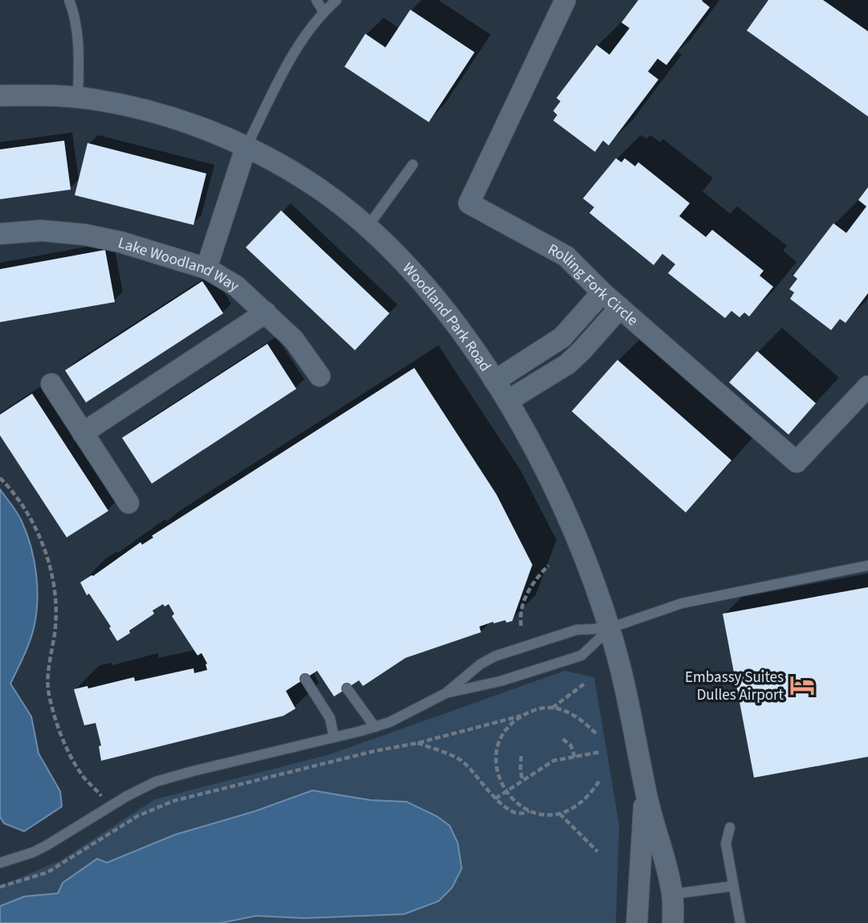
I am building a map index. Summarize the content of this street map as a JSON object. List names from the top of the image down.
{
  "streets": {
    "street": ["Lake Woodland Way", "Rolling Fork Circle", "Woodland Park Road"]
  },
  "places": {
    "hotel": ["Embassy Suites Dulles Airport"]
  }
}
